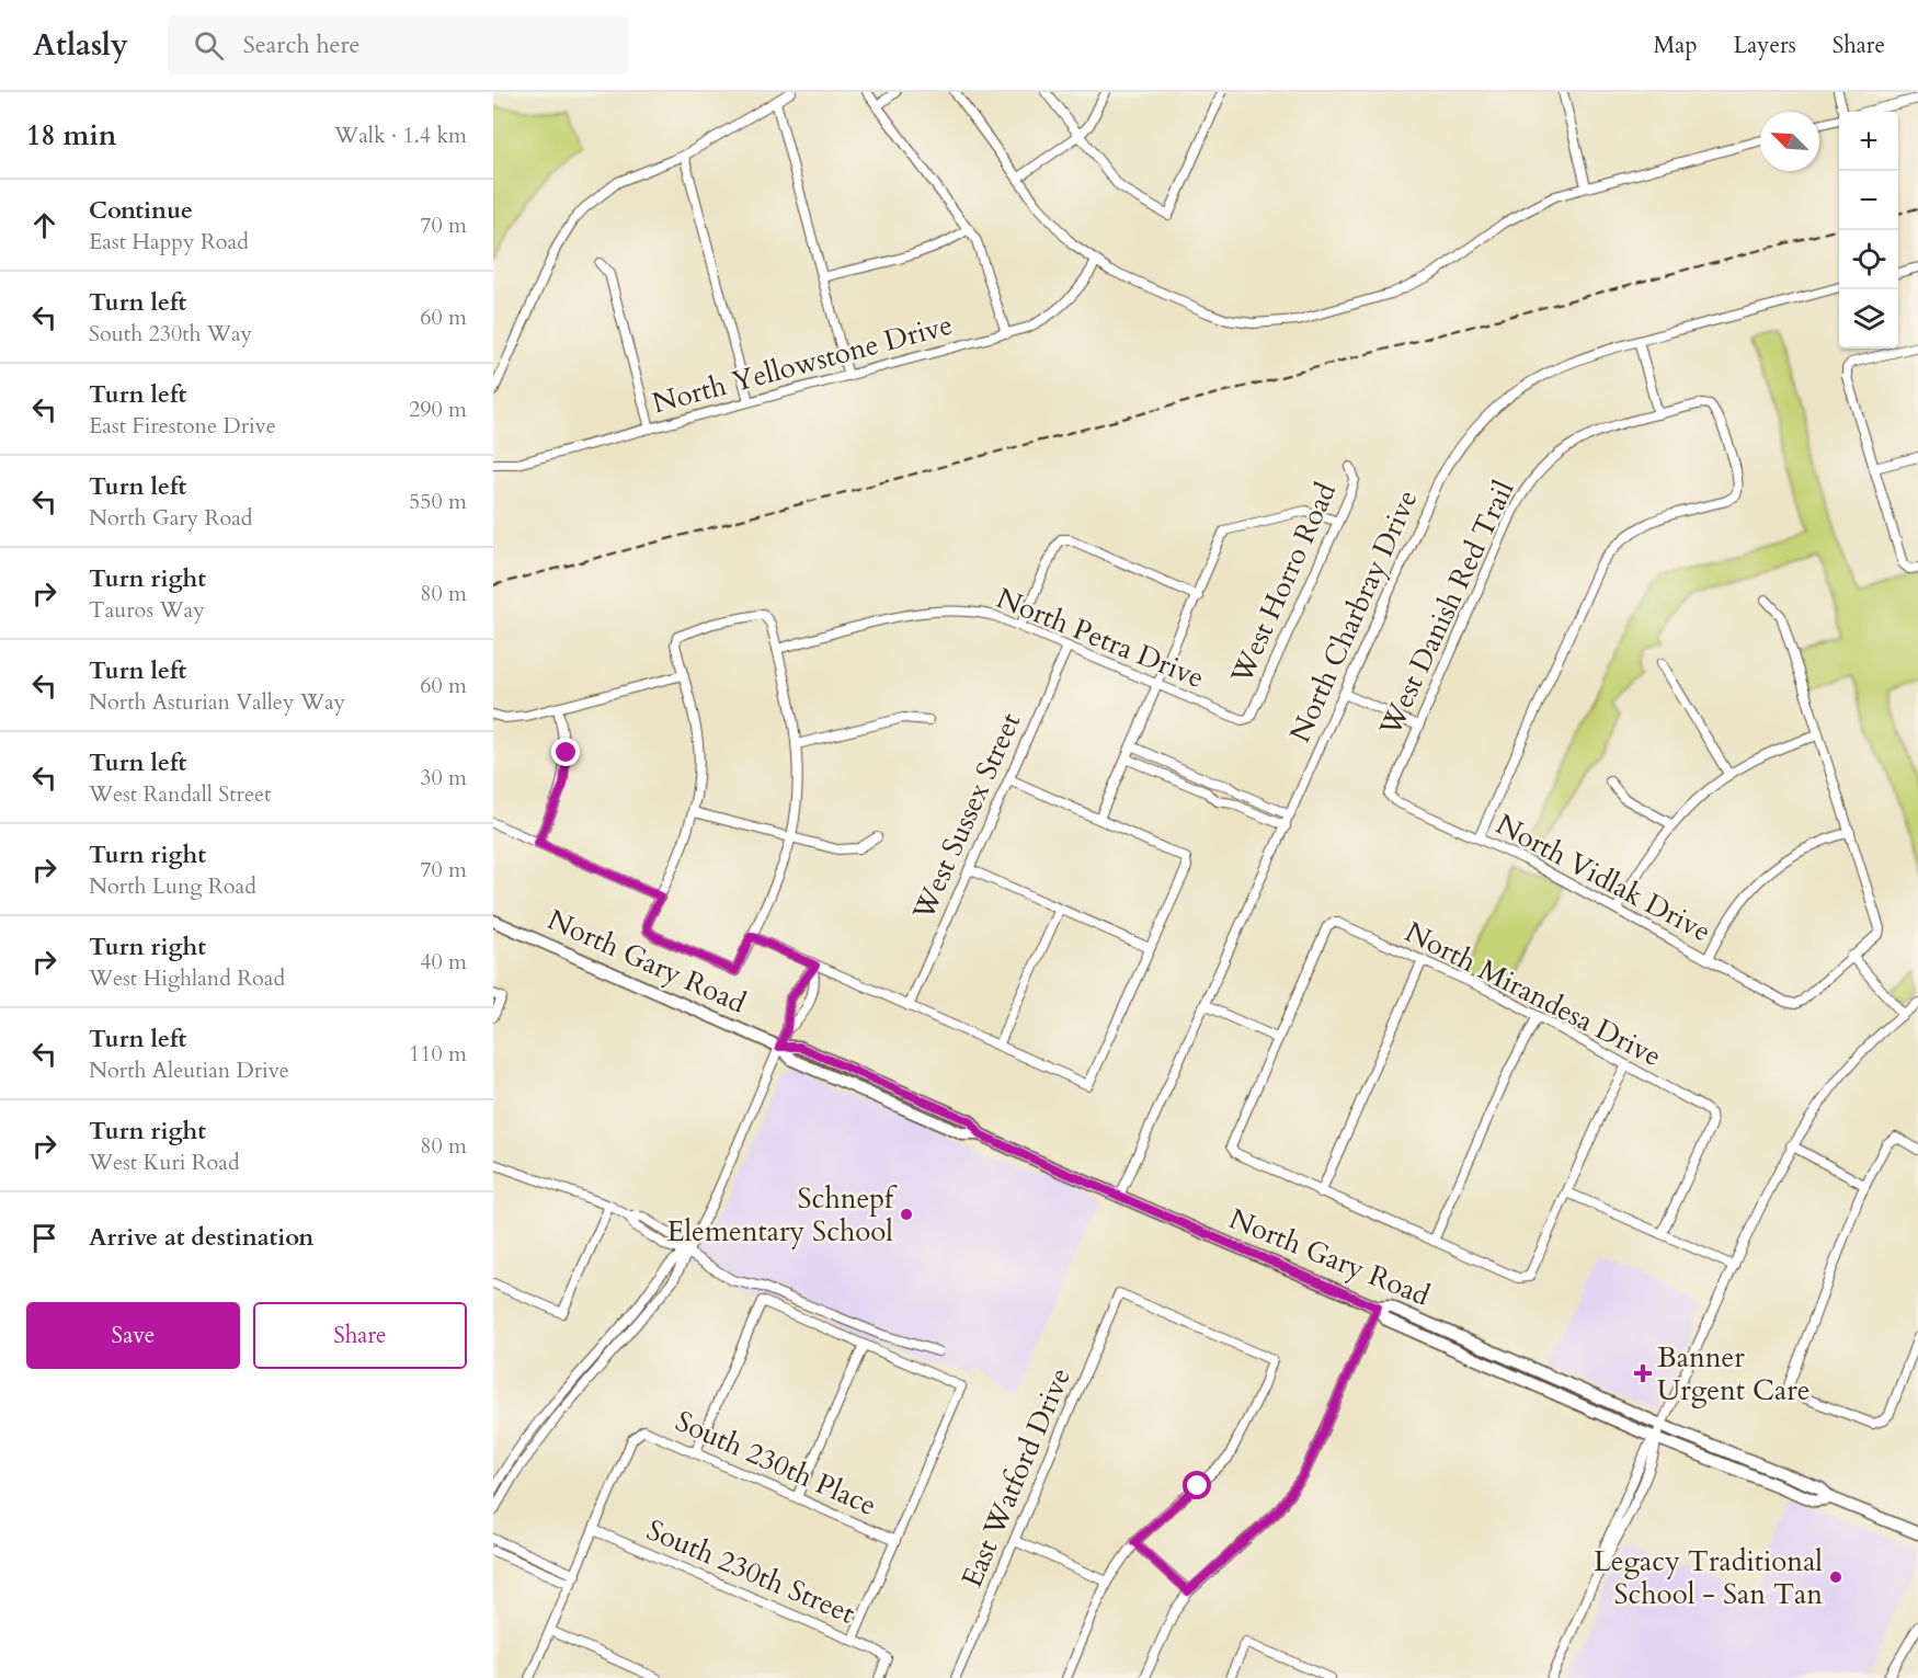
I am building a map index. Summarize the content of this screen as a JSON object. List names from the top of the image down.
{
  "streets": {
    "main road": ["North Gary Road"],
    "street": [
      "North Yellowstone Drive",
      "West Horro Road",
      "West Danish Red Trail",
      "North Charbray Drive",
      "North Petra Drive",
      "West Sussex Street",
      "North Vidlak Drive",
      "North Mirandesa Drive",
      "South 230th Place",
      "East Watford Drive",
      "South 230th Street"
    ]
  },
  "crossings": [
    ["West Horro Road", "North Petra Drive"],
    ["West Danish Red Trail", "North Vidlak Drive"],
    ["North Charbray Drive", "North Gary Road"],
    ["North Petra Drive", "West Sussex Street"],
    ["South 230th Place", "South 230th Street"]
  ],
  "places": {
    "other": ["Schnepf Elementary School", "Legacy Traditional School - San Tan"],
    "health": ["Banner Urgent Care"]
  },
  "north": "top left",
  "page": {
    "header": "Atlasly",
    "search": "Search here",
    "nav": ["Map", "Layers", "Share"],
    "heading": ["18 min", "Walk · 1.4 km"],
    "map_buttons": ["+", "−"],
    "list": [
      ["Continue", "East Happy Road", "70 m"],
      ["Turn left", "South 230th Way", "60 m"],
      ["Turn left", "East Firestone Drive", "290 m"],
      ["Turn left", "North Gary Road", "550 m"],
      ["Turn right", "Tauros Way", "80 m"],
      ["Turn left", "North Asturian Valley Way", "60 m"],
      ["Turn left", "West Randall Street", "30 m"],
      ["Turn right", "North Lung Road", "70 m"],
      ["Turn right", "West Highland Road", "40 m"],
      ["Turn left", "North Aleutian Drive", "110 m"],
      ["Turn right", "West Kuri Road", "80 m"],
      "Arrive at destination"
    ],
    "buttons": ["Save", "Share"]
  }
}
